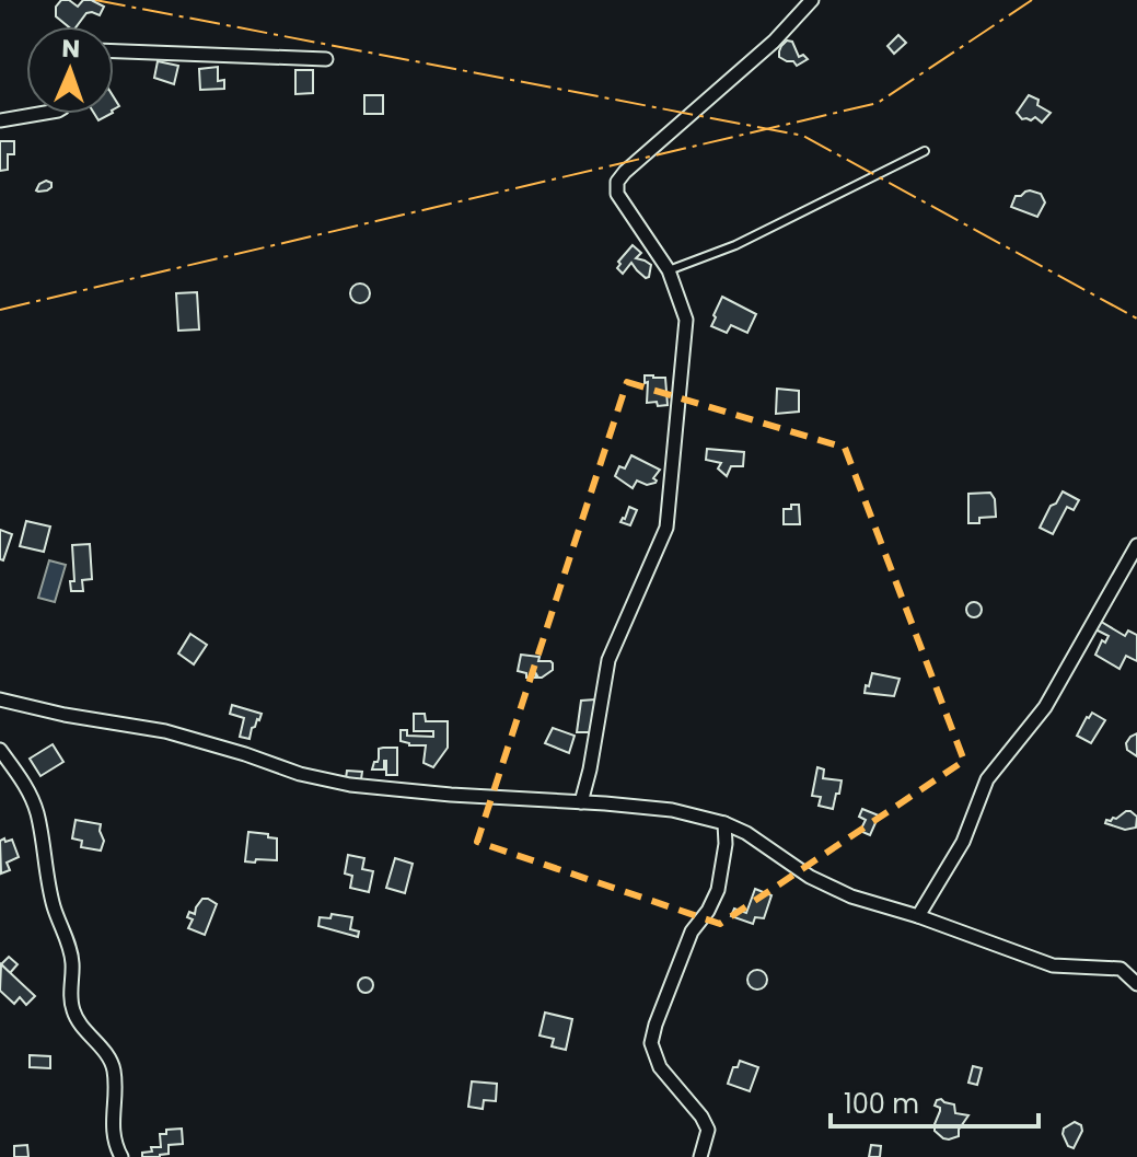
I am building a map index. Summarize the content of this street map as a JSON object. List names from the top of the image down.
{
  "scale_bar": "100 m",
  "north": "top"
}
